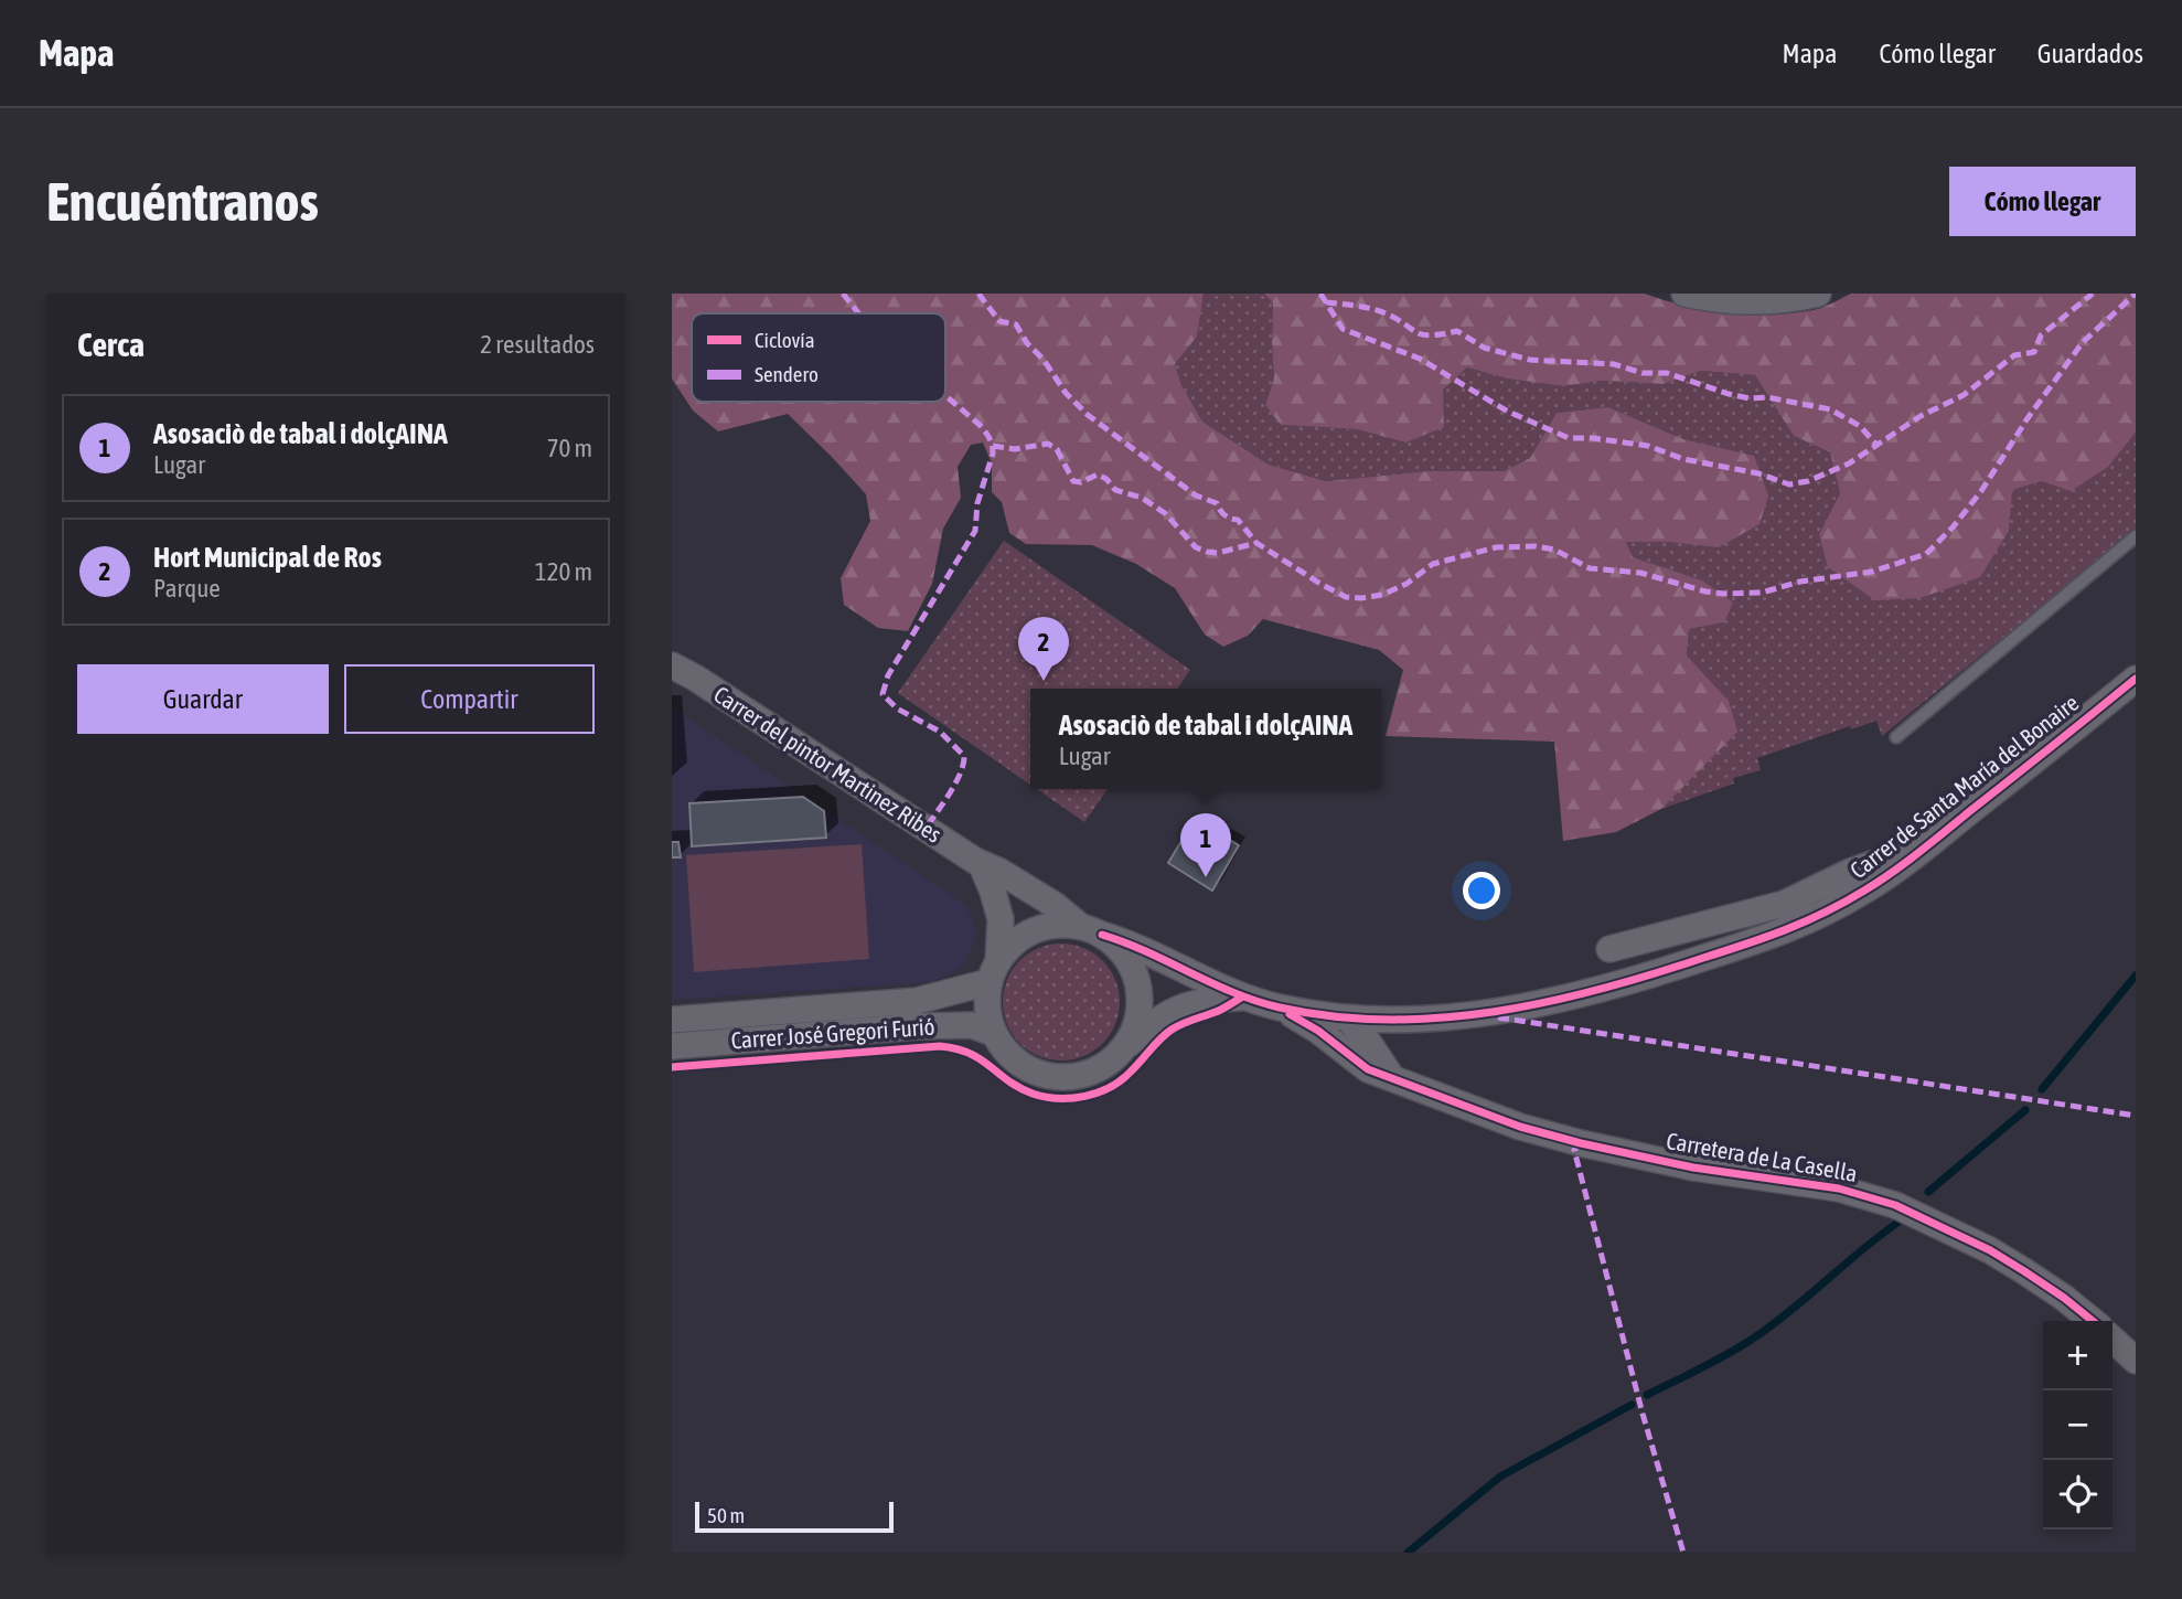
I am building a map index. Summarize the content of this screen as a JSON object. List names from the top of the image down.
{
  "streets": {
    "street": [
      "Carrer del pintor Martinez Ribes",
      "Carrer de Santa María del Bonaire",
      "Carrer José Gregori Furió",
      "Carretera de La Casella"
    ]
  },
  "crossings": [
    ["Carrer del pintor Martinez Ribes", "Carrer de Santa María del Bonaire"],
    ["Carrer del pintor Martinez Ribes", "Carrer José Gregori Furió"],
    ["Carrer de Santa María del Bonaire", "Carrer José Gregori Furió"],
    ["Carrer de Santa María del Bonaire", "Carretera de La Casella"]
  ],
  "legend": ["Ciclovía", "Sendero"],
  "scale_bar": "50 m",
  "page": {
    "header": "Mapa",
    "nav": ["Mapa", "Cómo llegar", "Guardados"],
    "buttons": [
      "Cómo llegar",
      ["Guardar", "Compartir"]
    ],
    "title": "Encuéntranos",
    "heading": ["Cerca", "2 resultados"],
    "list": [
      {
        "mark": "1",
        "name": "Asosaciò de tabal i dolçAINA",
        "note": "Lugar",
        "value": "70 m"
      },
      {
        "mark": "2",
        "name": "Hort Municipal de Ros",
        "note": "Parque",
        "value": "120 m"
      }
    ],
    "pins": ["2", "1"],
    "popup": ["Asosaciò de tabal i dolçAINA", "Lugar"],
    "map_buttons": ["+", "−"],
    "scale": "50 m"
  }
}
